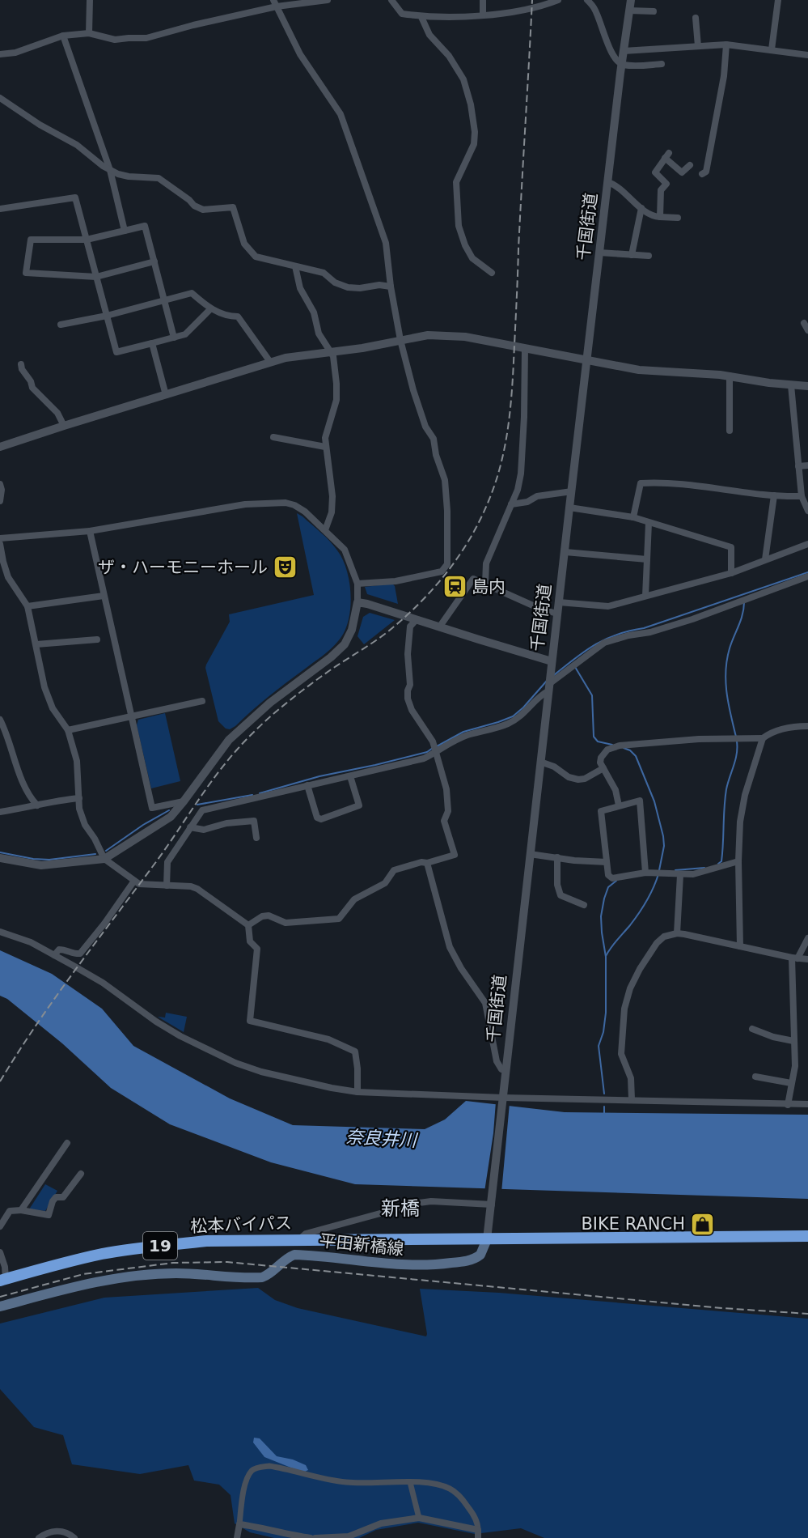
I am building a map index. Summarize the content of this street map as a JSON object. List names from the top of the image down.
{
  "streets": {
    "highway": ["松本バイパス", "19"],
    "main road": ["平田新橋線"],
    "street": ["千国街道"]
  },
  "crossings": [
    ["千国街道", "松本バイパス"],
    ["千国街道", "平田新橋線"],
    ["千国街道", "19"],
    ["松本バイパス", "平田新橋線"],
    ["松本バイパス", "19"],
    ["平田新橋線", "19"]
  ],
  "districts": ["新橋"],
  "water": ["奈良井川"],
  "places": {
    "theatre": ["ザ・ハーモニーホール"],
    "station": ["島内"],
    "shop": ["BIKE RANCH"]
  }
}
